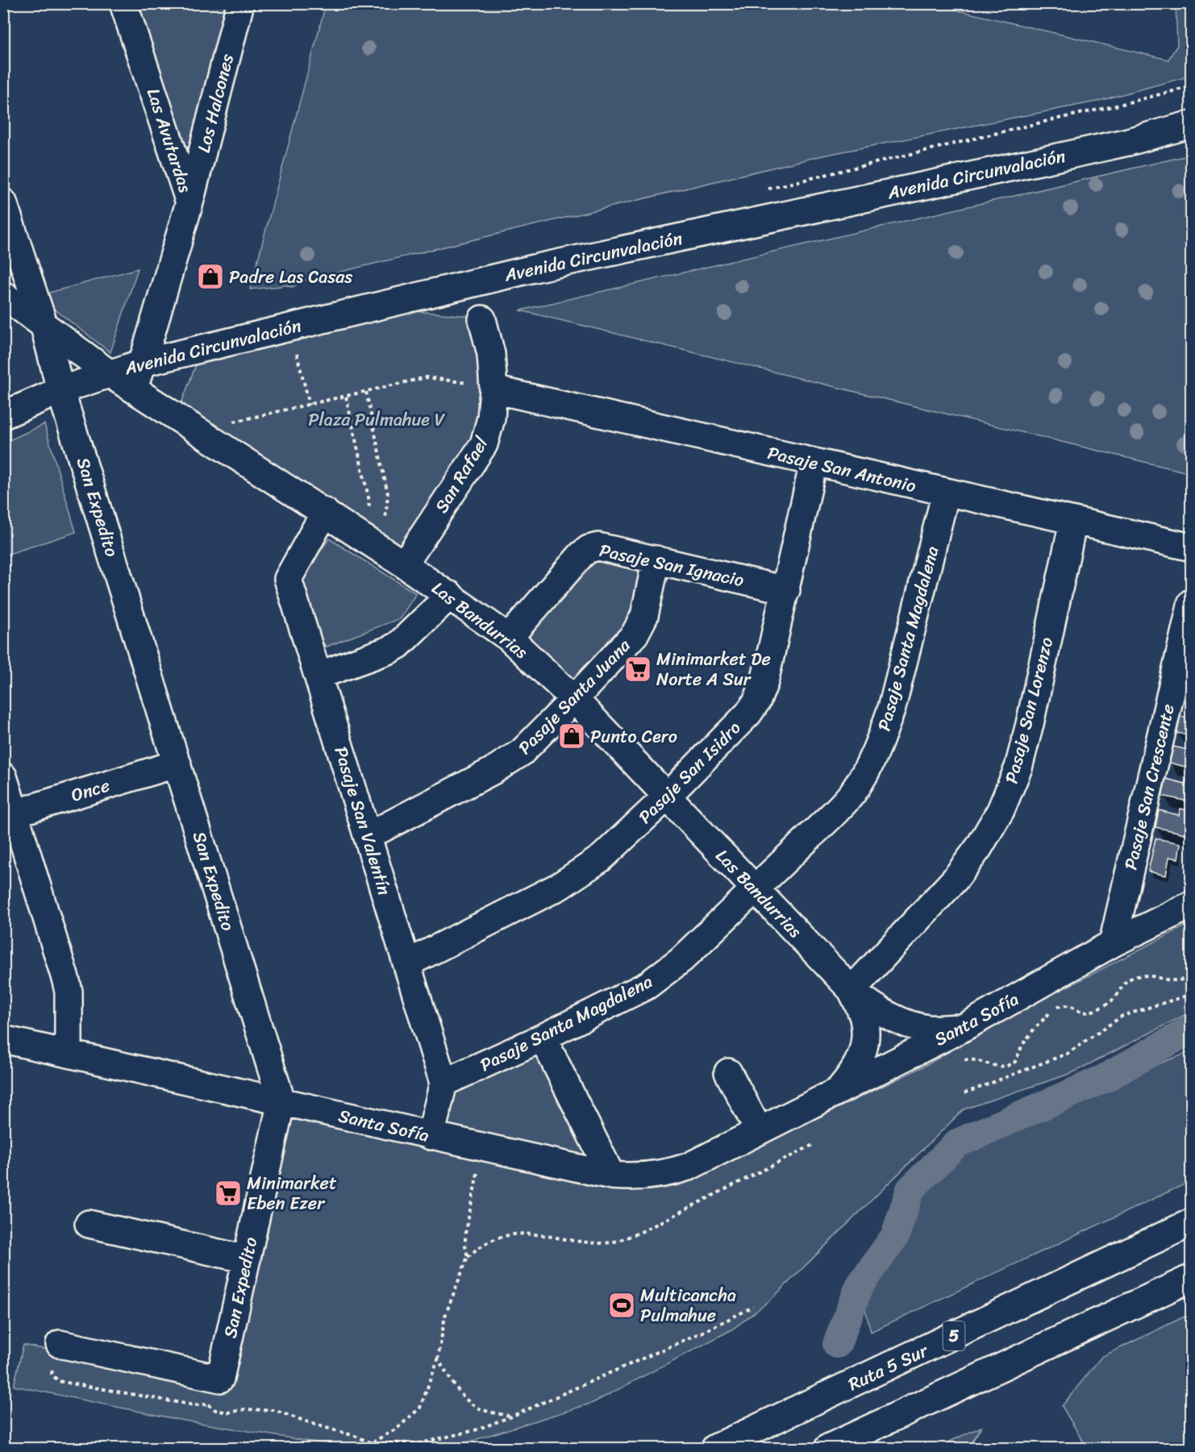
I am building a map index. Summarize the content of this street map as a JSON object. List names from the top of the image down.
{
  "streets": {
    "main road": [
      "Los Halcones",
      "Las Avutardas",
      "Avenida Circunvalación",
      "Pasaje San Antonio",
      "San Rafael",
      "San Expedito",
      "Pasaje San Ignacio",
      "Las Bandurrias",
      "Pasaje Santa Magdalena",
      "Pasaje Santa Juana",
      "Pasaje San Lorenzo",
      "Pasaje San Isidro",
      "Pasaje San Crescente",
      "Once",
      "Pasaje San Valentín",
      "Santa Sofía",
      "5",
      "Ruta 5 Sur"
    ]
  },
  "crossings": [
    ["Los Halcones", "Las Avutardas"],
    ["Las Avutardas", "Avenida Circunvalación"],
    ["Las Avutardas", "Las Bandurrias"],
    ["Avenida Circunvalación", "San Expedito"],
    ["Avenida Circunvalación", "Las Bandurrias"],
    ["Pasaje San Antonio", "San Rafael"],
    ["Pasaje San Antonio", "Pasaje Santa Magdalena"],
    ["Pasaje San Antonio", "Pasaje San Lorenzo"],
    ["Pasaje San Antonio", "Pasaje San Isidro"],
    ["San Rafael", "Las Bandurrias"],
    ["San Expedito", "Once"],
    ["San Expedito", "Santa Sofía"],
    ["Pasaje San Ignacio", "Las Bandurrias"],
    ["Pasaje San Ignacio", "Pasaje Santa Juana"],
    ["Pasaje San Ignacio", "Pasaje San Isidro"],
    ["Las Bandurrias", "Pasaje Santa Magdalena"],
    ["Las Bandurrias", "Pasaje Santa Juana"],
    ["Las Bandurrias", "Pasaje San Lorenzo"],
    ["Las Bandurrias", "Pasaje San Isidro"],
    ["Las Bandurrias", "Pasaje San Valentín"],
    ["Las Bandurrias", "Santa Sofía"],
    ["Pasaje Santa Magdalena", "Pasaje San Valentín"],
    ["Pasaje Santa Juana", "Pasaje San Valentín"],
    ["Pasaje San Isidro", "Pasaje San Valentín"],
    ["Pasaje San Crescente", "Santa Sofía"]
  ],
  "parks": ["Plaza Pulmahue V"],
  "places": {
    "shop": ["Padre Las Casas", "Punto Cero"],
    "supermarket": ["Minimarket De Norte A Sur", "Minimarket Eben Ezer"],
    "sports": ["Multicancha Pulmahue"]
  }
}
